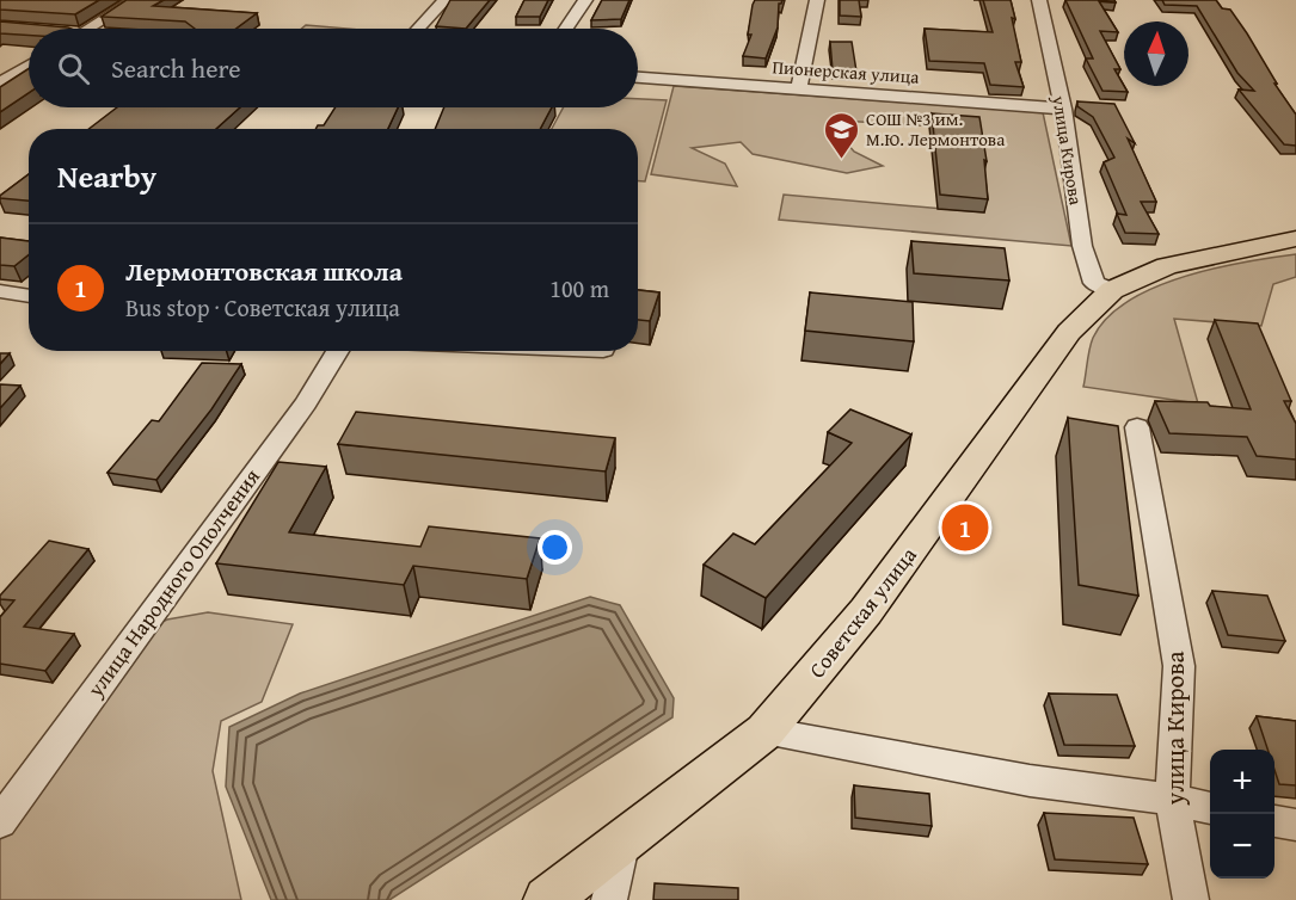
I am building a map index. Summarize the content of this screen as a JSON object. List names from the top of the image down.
{
  "streets": {
    "main road": ["Советская улица"],
    "street": ["Пионерская улица", "улица Кирова", "улица Народного Ополчения"]
  },
  "crossings": [
    ["Пионерская улица", "улица Кирова"],
    ["улица Кирова", "Советская улица"]
  ],
  "places": {
    "school or university": ["СОШ №3 им. М.Ю. Лермонтова"]
  },
  "north": "top",
  "page": {
    "search": "Search here",
    "heading": "Nearby",
    "list": [
      {
        "mark": "1",
        "name": "Лермонтовская школа",
        "note": "Bus stop · Советская улица",
        "value": "100 m"
      }
    ],
    "pins": "1",
    "map_buttons": ["+", "−"]
  }
}
